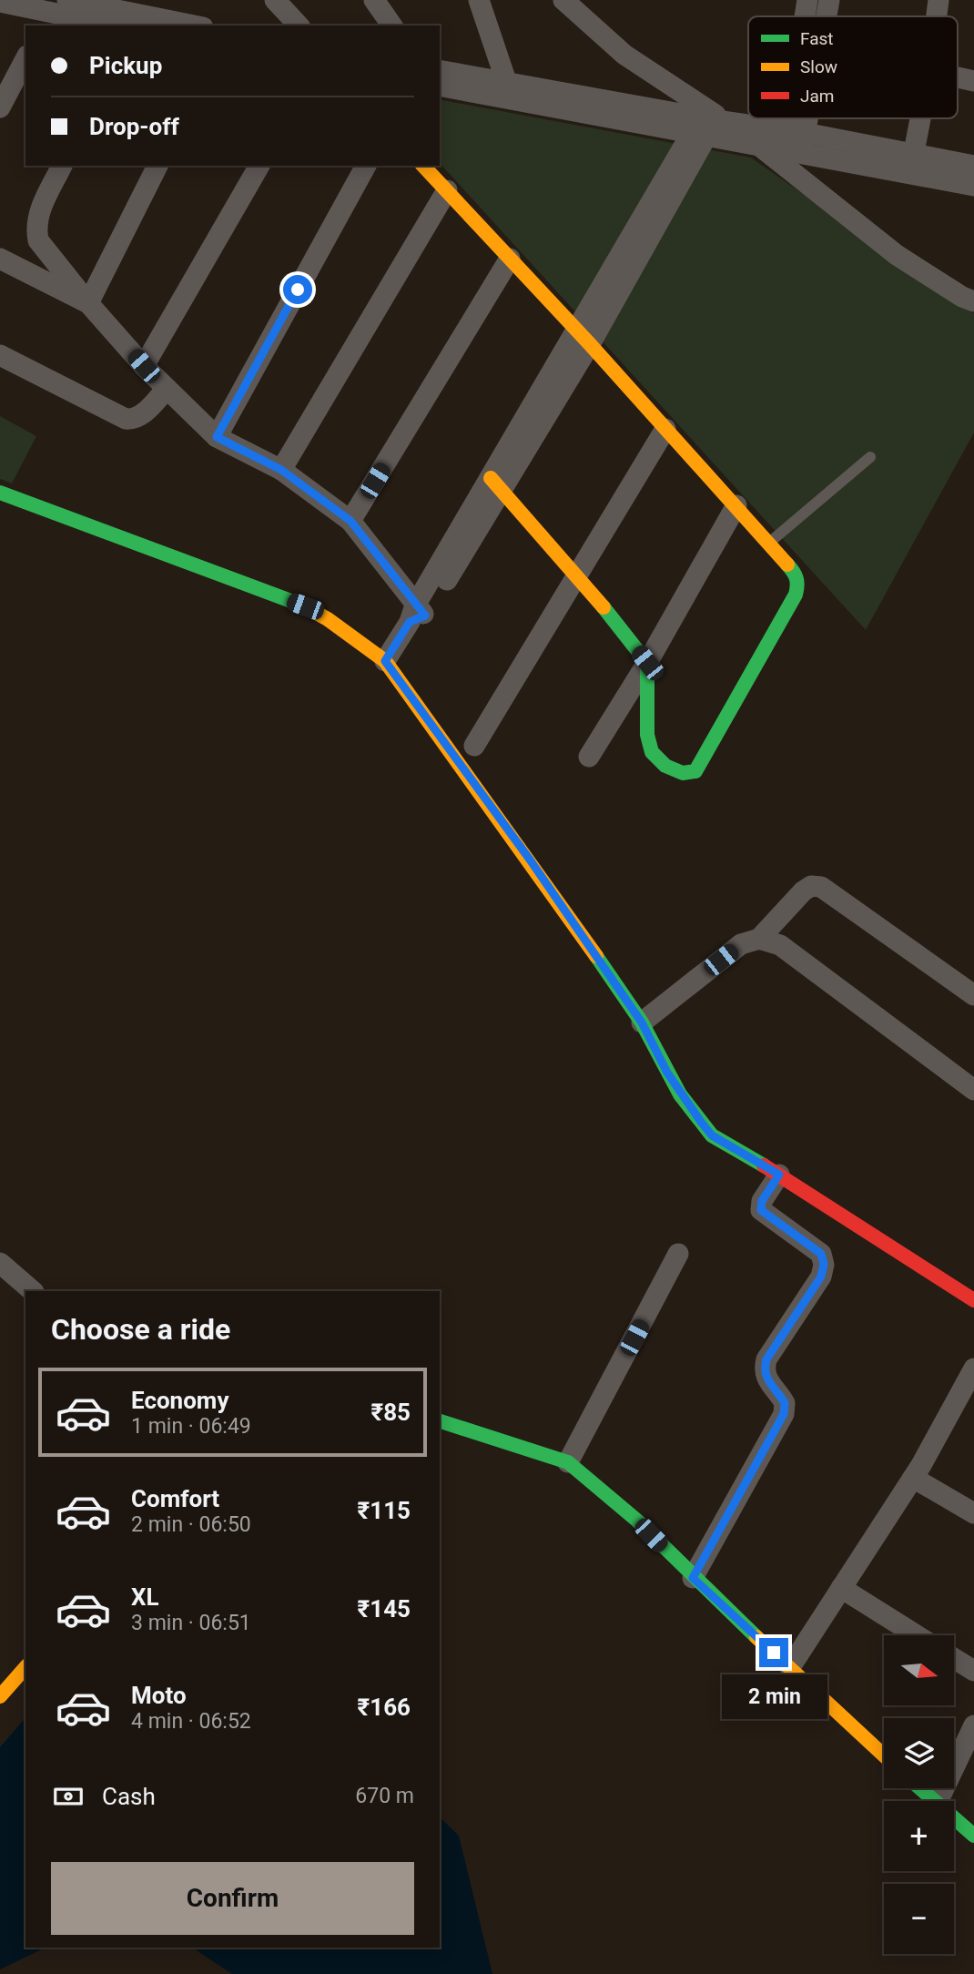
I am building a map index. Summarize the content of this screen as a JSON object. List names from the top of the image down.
{
  "legend": ["Fast", "Slow", "Jam"],
  "north": "right",
  "page": {
    "banner": ["Pickup", "Drop-off"],
    "heading": "Choose a ride",
    "list": [
      {
        "name": "Economy",
        "note": "1 min · 06:49",
        "value": "₹85"
      },
      {
        "name": "Comfort",
        "note": "2 min · 06:50",
        "value": "₹115"
      },
      {
        "name": "XL",
        "note": "3 min · 06:51",
        "value": "₹145"
      },
      {
        "name": "Moto",
        "note": "4 min · 06:52",
        "value": "₹166"
      }
    ],
    "map_buttons": ["+", "−"],
    "bubble": "2 min",
    "pay": ["Cash", "670 m"],
    "buttons": "Confirm"
  }
}
